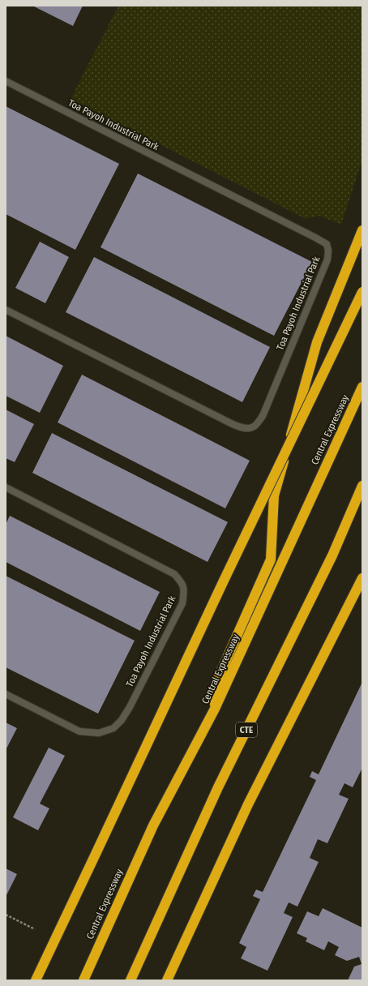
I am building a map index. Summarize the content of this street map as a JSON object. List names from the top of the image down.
{
  "streets": {
    "highway": ["Central Expressway", "CTE"],
    "lane": ["Toa Payoh Industrial Park"]
  }
}
